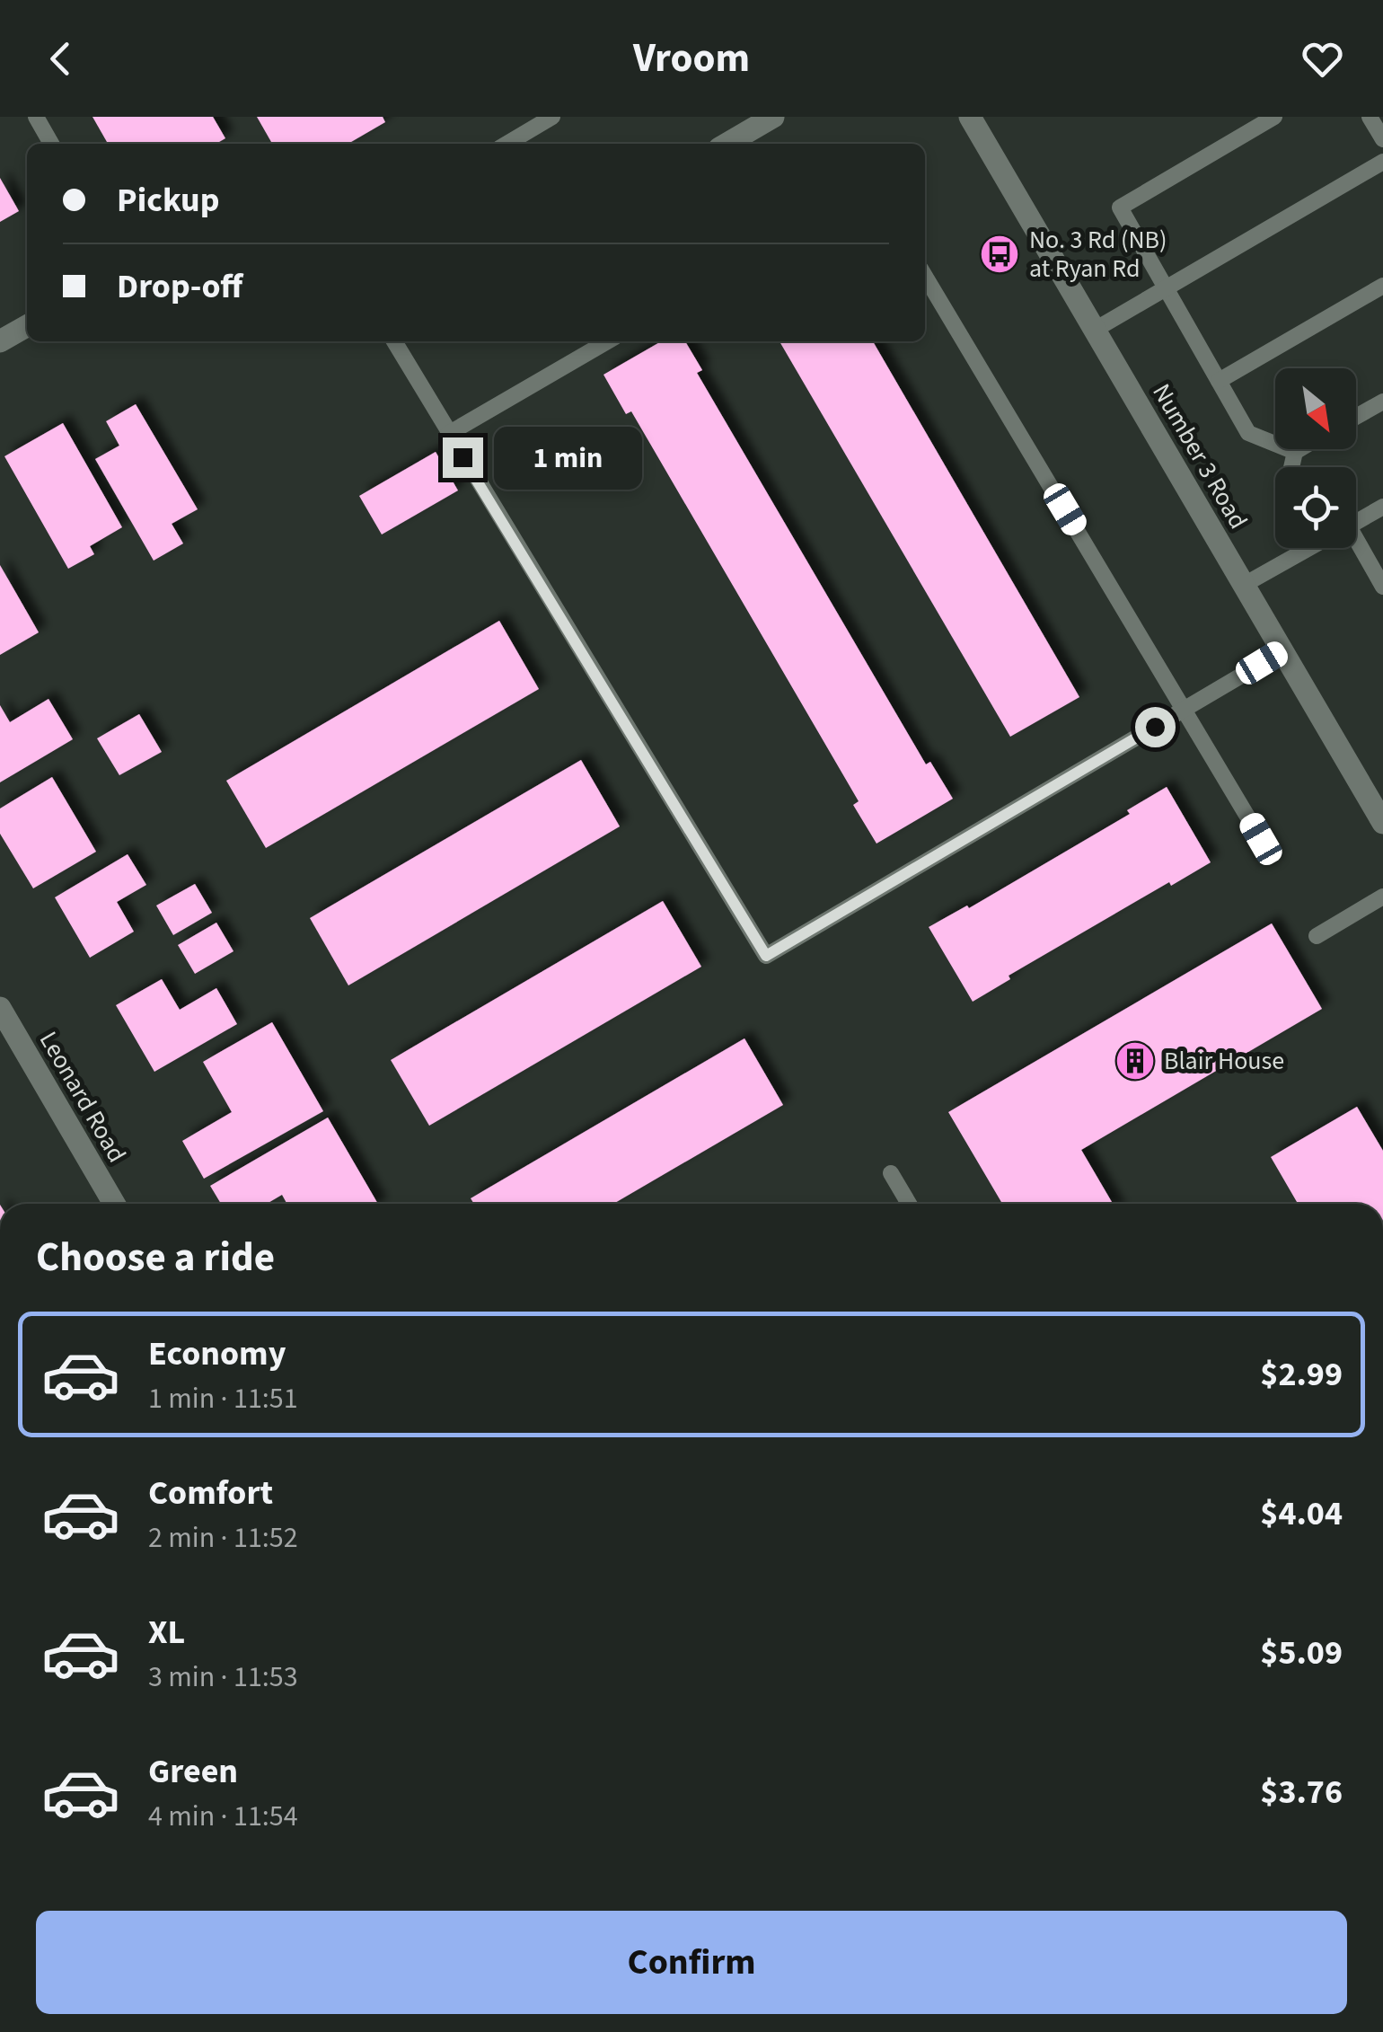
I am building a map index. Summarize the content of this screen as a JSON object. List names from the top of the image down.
{
  "streets": {
    "main road": ["Number 3 Road", "Leonard Road"]
  },
  "places": {
    "bus stop": ["No. 3 Rd (NB) at Ryan Rd"],
    "building": ["Blair House"]
  },
  "north": "bottom right",
  "page": {
    "header": "Vroom",
    "banner": ["Pickup", "Drop-off"],
    "bubble": "1 min",
    "heading": "Choose a ride",
    "list": [
      {
        "name": "Economy",
        "note": "1 min · 11:51",
        "value": "$2.99"
      },
      {
        "name": "Comfort",
        "note": "2 min · 11:52",
        "value": "$4.04"
      },
      {
        "name": "XL",
        "note": "3 min · 11:53",
        "value": "$5.09"
      },
      {
        "name": "Green",
        "note": "4 min · 11:54",
        "value": "$3.76"
      }
    ],
    "buttons": "Confirm"
  }
}
